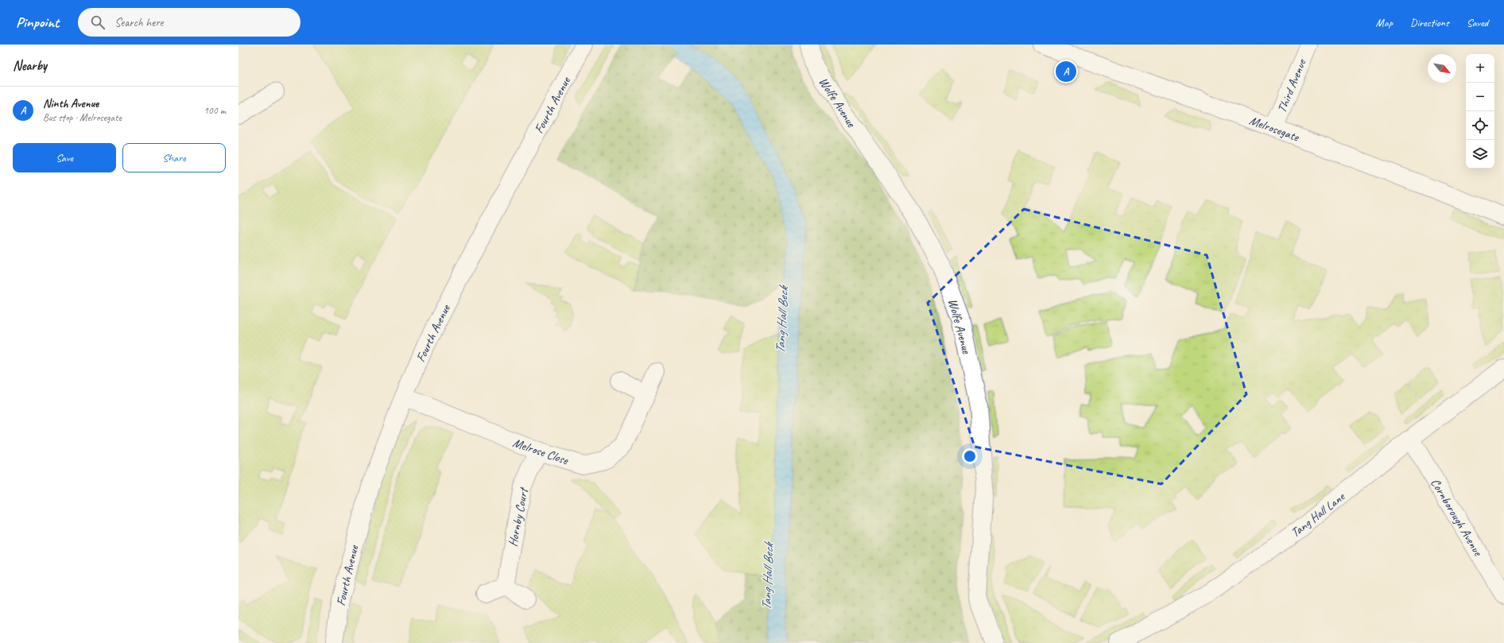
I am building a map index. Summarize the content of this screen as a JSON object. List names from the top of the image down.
{
  "streets": {
    "street": [
      "Third Avenue",
      "Wolfe Avenue",
      "Fourth Avenue",
      "Melrosegate",
      "Melrose Close",
      "Tang Hall Lane",
      "Cornborough Avenue",
      "Hornby Court"
    ]
  },
  "crossings": [
    ["Third Avenue", "Melrosegate"],
    ["Fourth Avenue", "Melrose Close"],
    ["Melrose Close", "Hornby Court"],
    ["Tang Hall Lane", "Cornborough Avenue"]
  ],
  "water": ["Tang Hall Beck"],
  "north": "bottom right",
  "page": {
    "header": "Pinpoint",
    "search": "Search here",
    "nav": ["Map", "Directions", "Saved"],
    "heading": "Nearby",
    "map_buttons": ["+", "−"],
    "pins": "A",
    "list": [
      {
        "mark": "A",
        "name": "Ninth Avenue",
        "note": "Bus stop · Melrosegate",
        "value": "100 m"
      }
    ],
    "buttons": ["Save", "Share"]
  }
}
